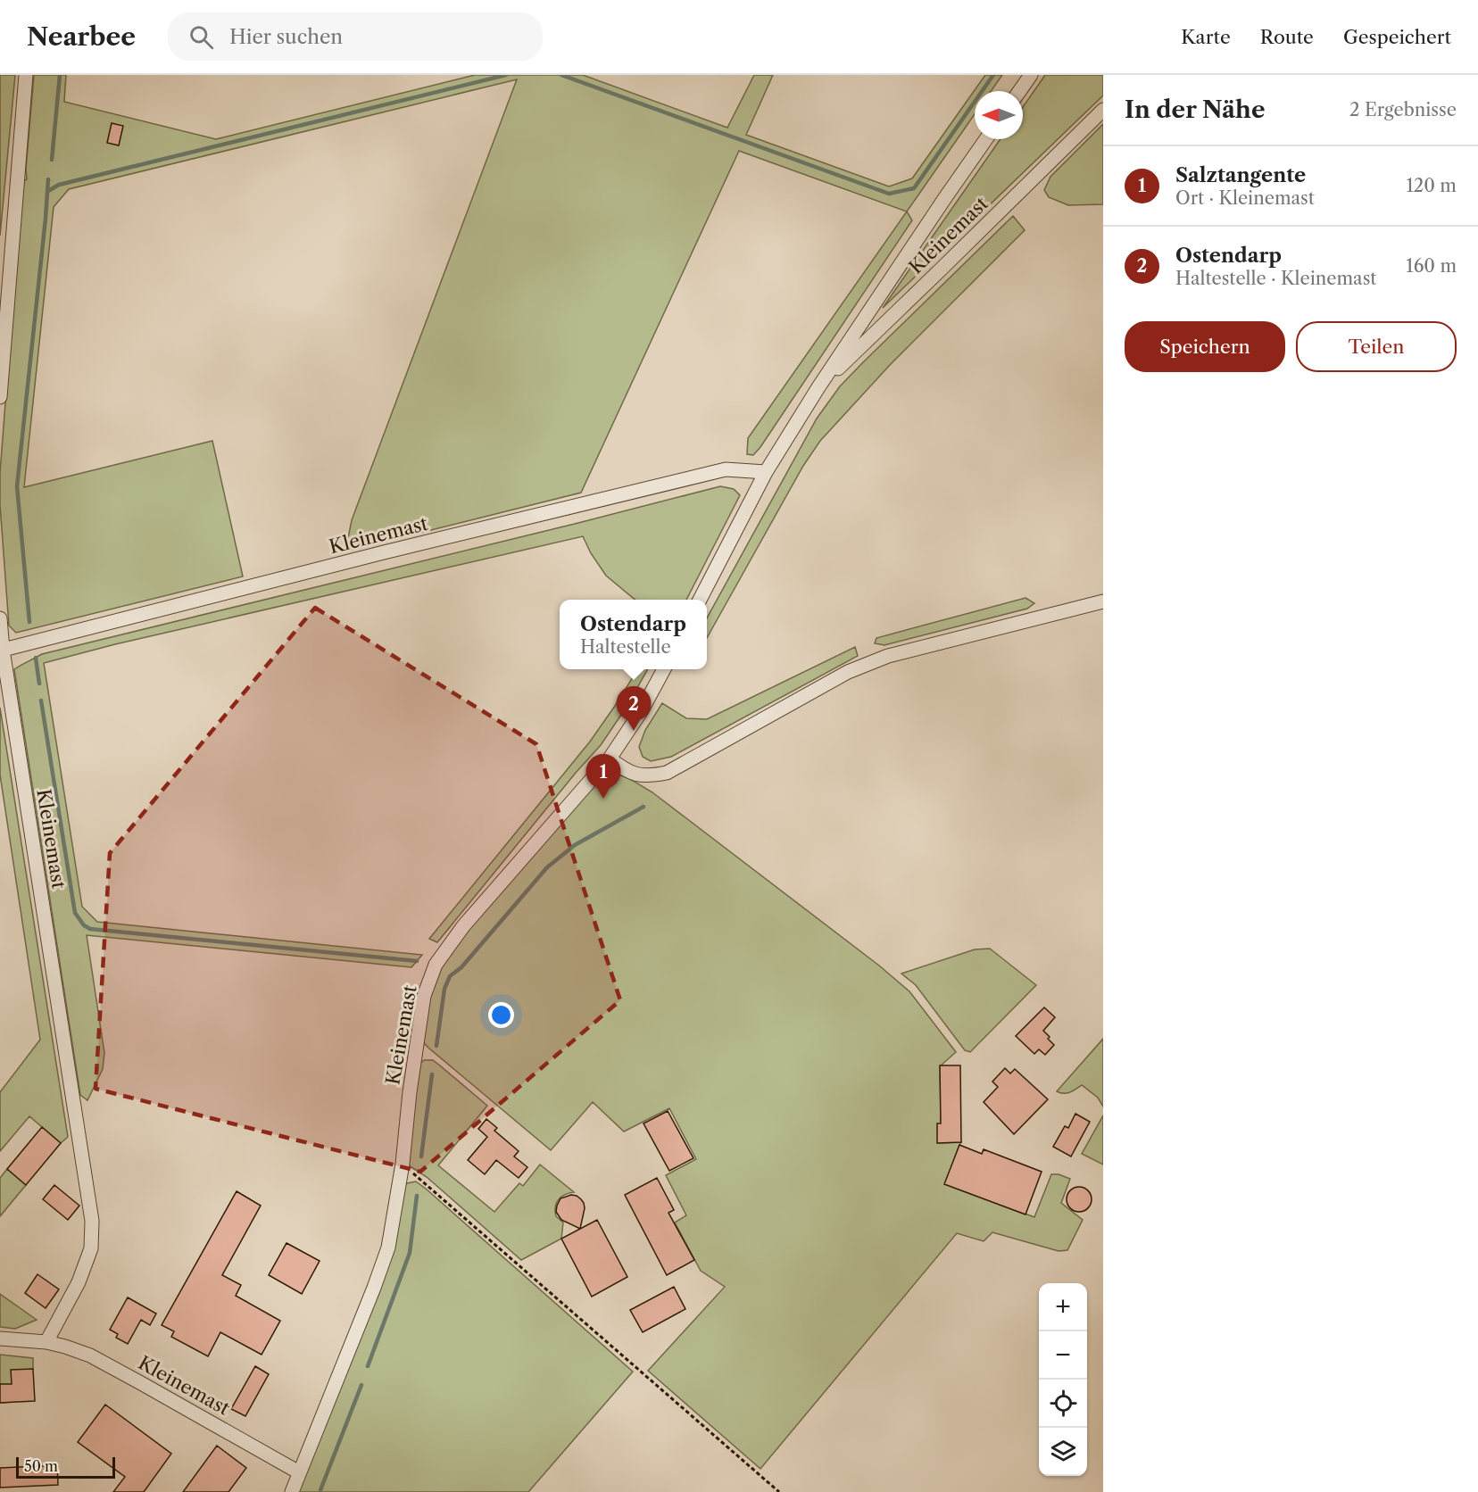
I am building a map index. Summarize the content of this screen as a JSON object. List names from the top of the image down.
{
  "streets": {
    "street": ["Kleinemast"]
  },
  "scale_bar": "50 m",
  "north": "left",
  "page": {
    "header": "Nearbee",
    "search": "Hier suchen",
    "nav": ["Karte", "Route", "Gespeichert"],
    "heading": ["In der Nähe", "2 Ergebnisse"],
    "list": [
      {
        "mark": "1",
        "name": "Salztangente",
        "note": "Ort · Kleinemast",
        "value": "120 m"
      },
      {
        "mark": "2",
        "name": "Ostendarp",
        "note": "Haltestelle · Kleinemast",
        "value": "160 m"
      }
    ],
    "buttons": ["Speichern", "Teilen"],
    "popup": ["Ostendarp", "Haltestelle"],
    "pins": ["2", "1"],
    "map_buttons": ["+", "−"],
    "scale": "50 m"
  }
}
